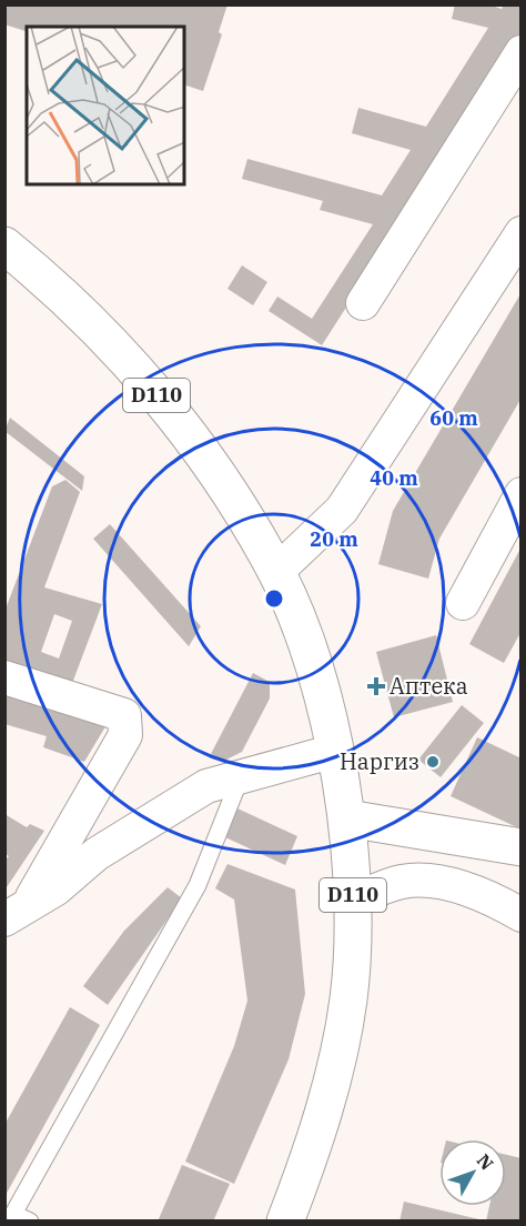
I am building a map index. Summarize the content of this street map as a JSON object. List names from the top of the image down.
{
  "streets": {
    "main road": ["D110"]
  },
  "places": {
    "health": ["Аптека"],
    "other": ["Наргиз"]
  },
  "north": "top right",
  "rings": ["60 m", "40 m", "20 m"]
}
